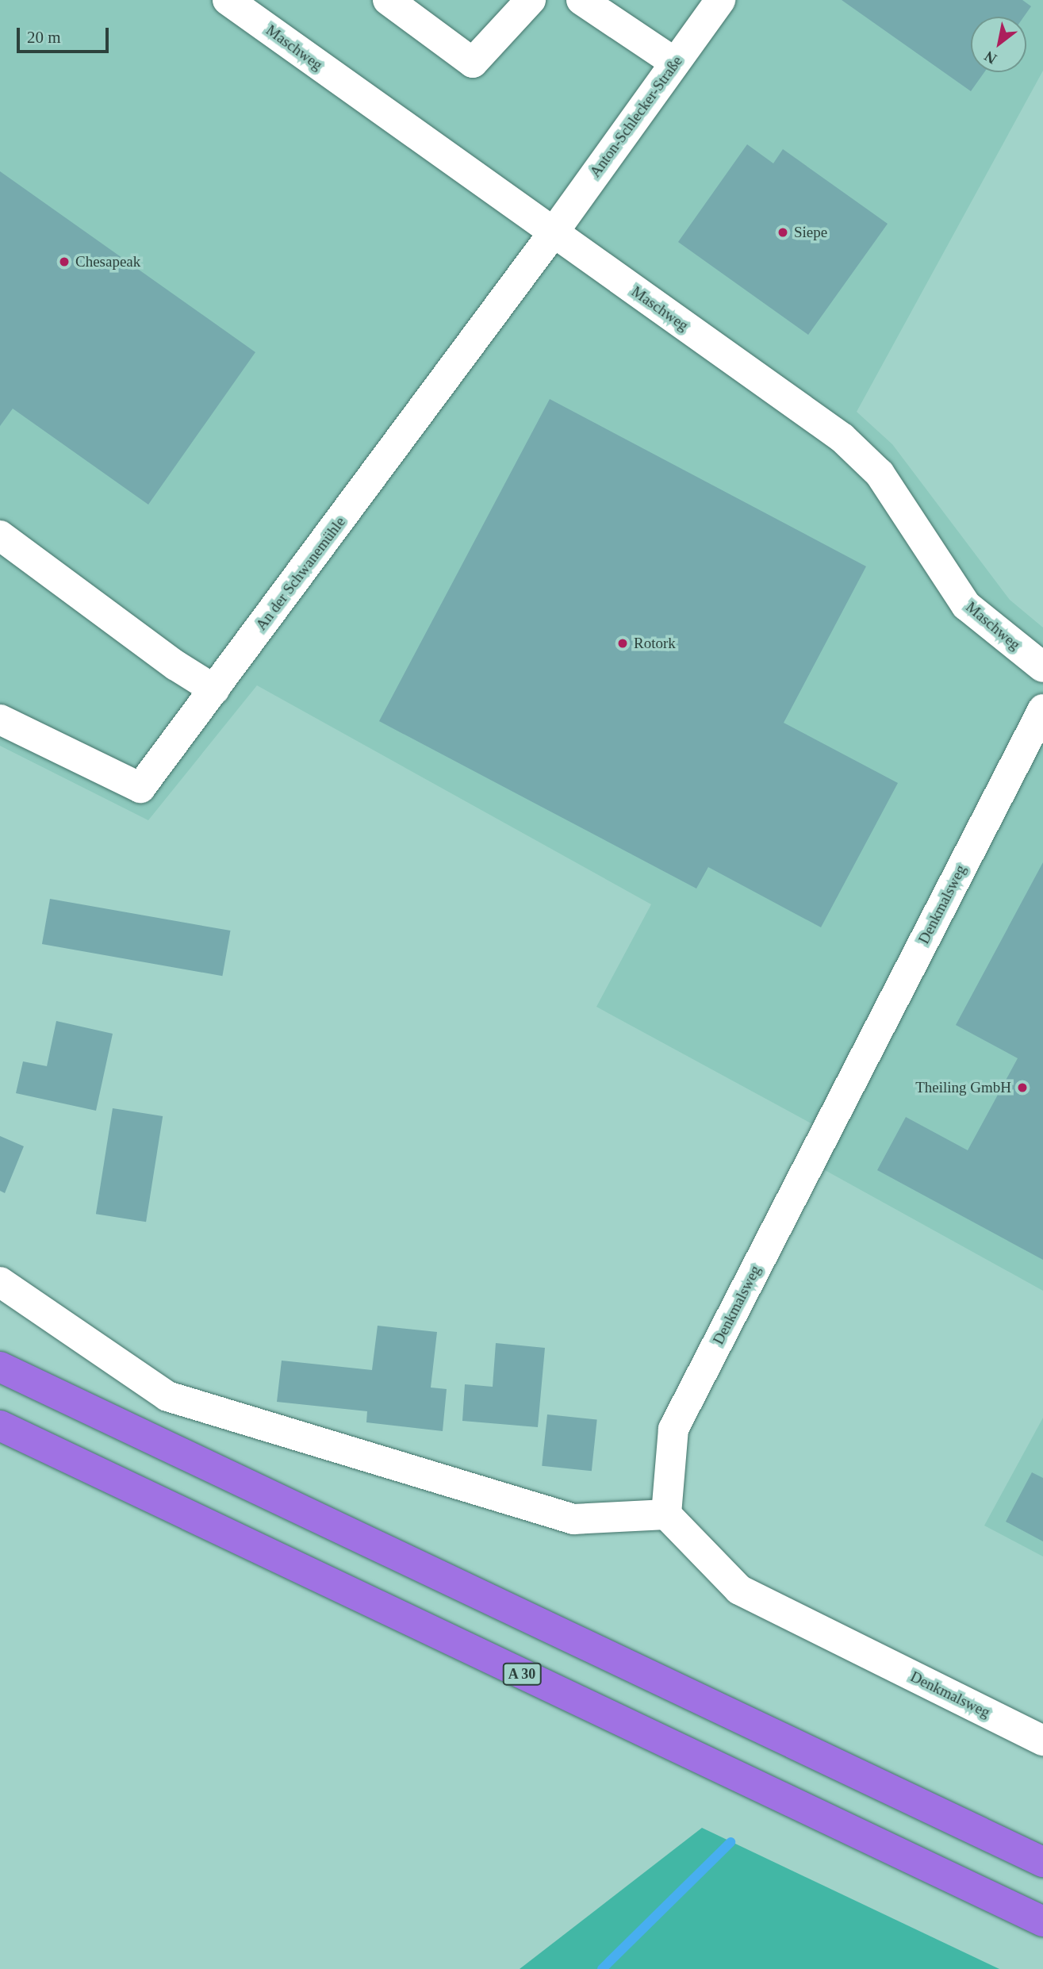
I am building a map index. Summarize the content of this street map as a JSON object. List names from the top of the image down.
{
  "streets": {
    "highway": ["A 30"],
    "street": [
      "Maschweg",
      "Anton-Schlecker-Straße",
      "An der Schwanemühle",
      "Denkmalsweg"
    ]
  },
  "crossings": [
    ["Maschweg", "Anton-Schlecker-Straße"],
    ["Maschweg", "An der Schwanemühle"],
    ["Anton-Schlecker-Straße", "An der Schwanemühle"]
  ],
  "places": [
    "Siepe",
    "Chesapeak",
    "Rotork",
    "Theiling GmbH"
  ],
  "scale_bar": "20 m",
  "north": "bottom left"
}
